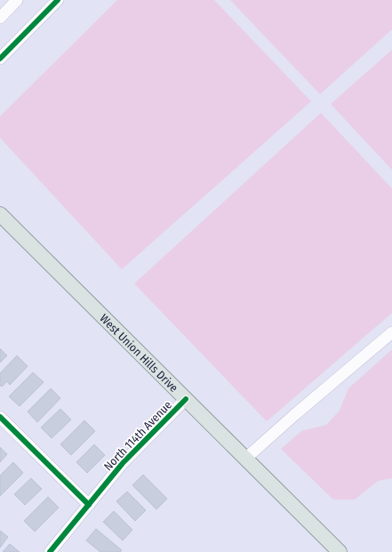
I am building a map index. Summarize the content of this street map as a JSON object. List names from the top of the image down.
{
  "streets": {
    "main road": ["West Union Hills Drive"],
    "street": ["North 114th Avenue"]
  },
  "crossings": [
    ["West Union Hills Drive", "North 114th Avenue"]
  ]
}
